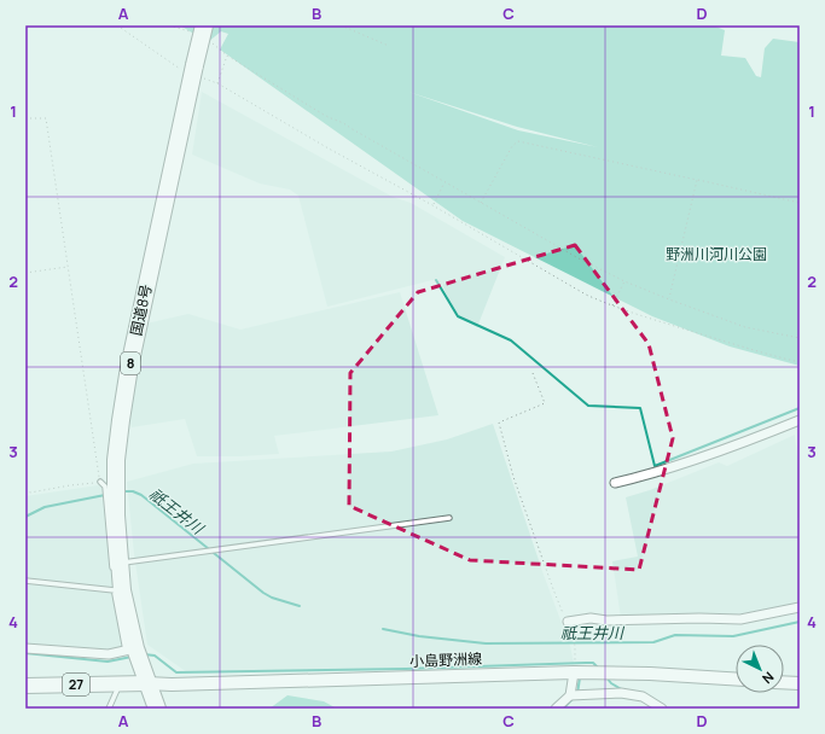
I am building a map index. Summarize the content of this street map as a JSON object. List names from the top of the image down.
{
  "streets": {
    "highway": ["国道8号", "8"],
    "main road": ["小島野洲線", "27"]
  },
  "crossings": [
    ["国道8号", "小島野洲線"],
    ["国道8号", "27"],
    ["小島野洲線", "27"]
  ],
  "water": ["祇王井川"],
  "parks": ["野洲川河川公園"],
  "north": "bottom right",
  "grid": {
    "columns": [
      "A",
      "B",
      "C",
      "D"
    ],
    "rows": [
      "1",
      "2",
      "3",
      "4"
    ]
  }
}
